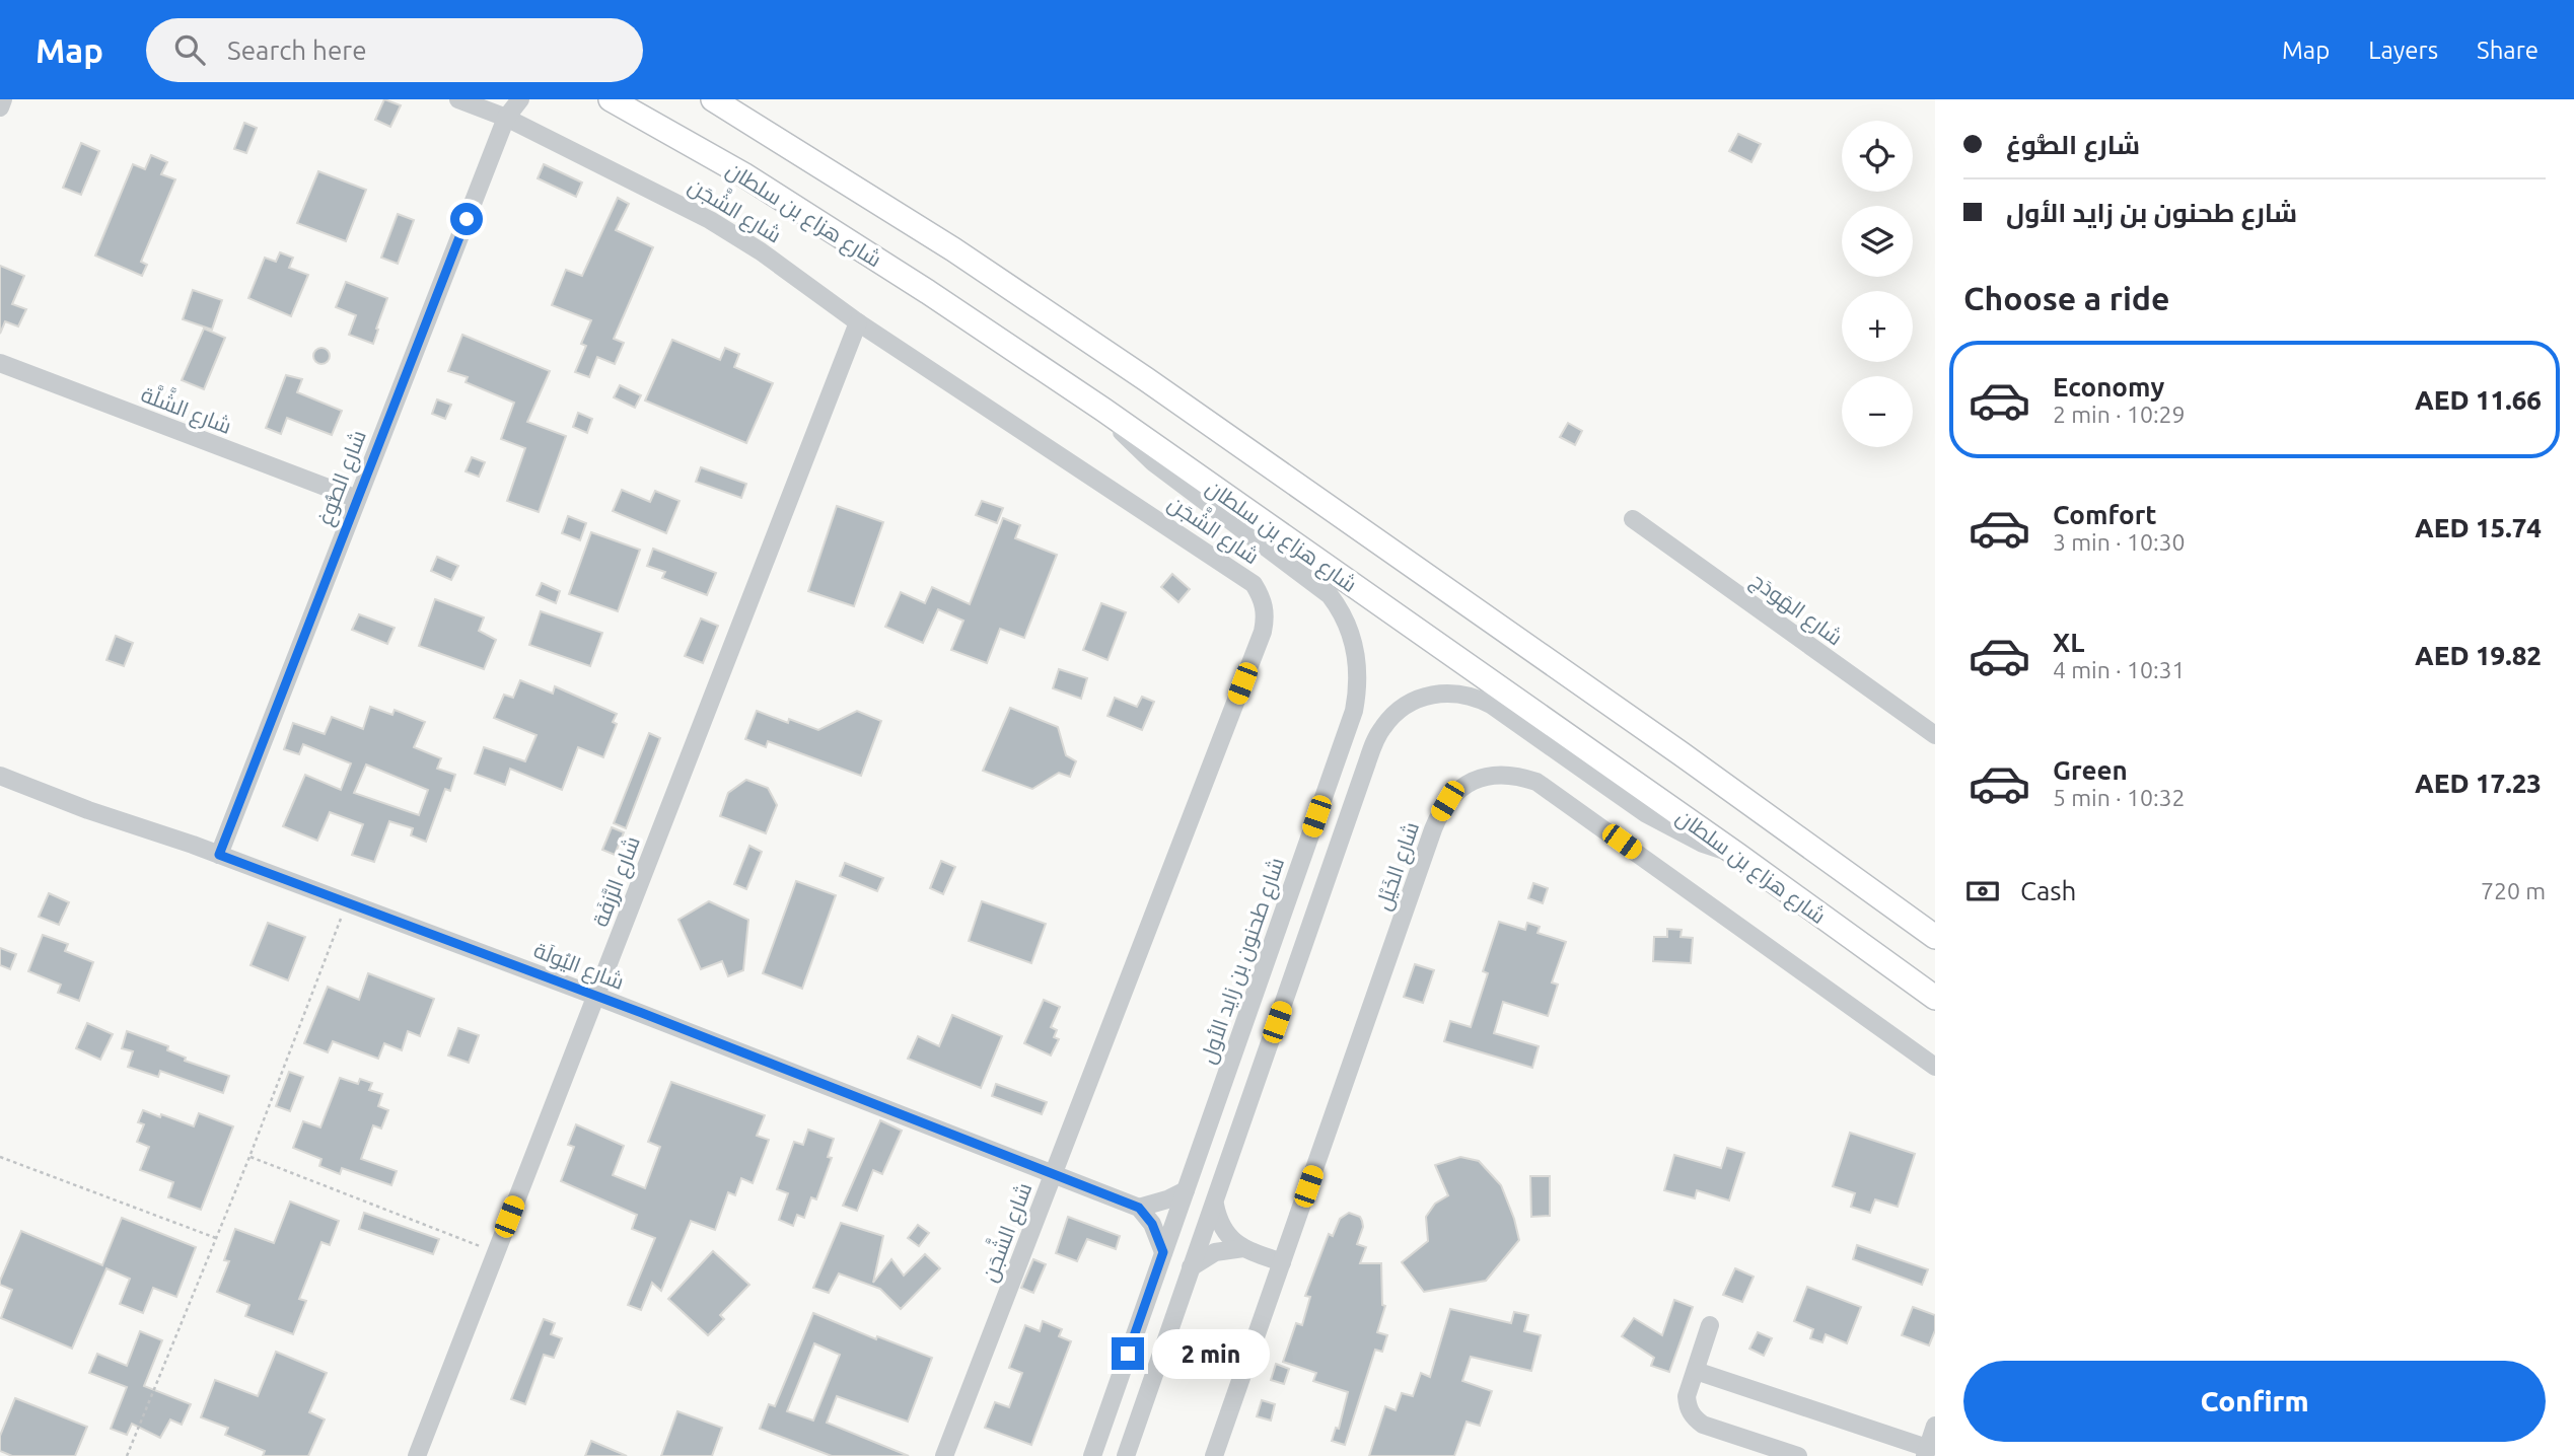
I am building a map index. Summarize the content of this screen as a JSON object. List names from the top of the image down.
{
  "streets": {
    "main road": ["شارع هزاع بن سلطان"],
    "street": [
      "شارع الشَّجَن",
      "شارع الشَّلَّة",
      "شارع الصُّوغ",
      "شارع الهَودَج",
      "شارع الخَيْل",
      "شارع الرَّزفَة",
      "شارع طحنون بن زايد الأول",
      "شارع اليُولَة"
    ]
  },
  "crossings": [
    ["شارع الشَّجَن", "شارع الصُّوغ"],
    ["شارع الشَّجَن", "شارع الرَّزفَة"],
    ["شارع الشَّجَن", "شارع اليُولَة"],
    ["شارع هزاع بن سلطان", "شارع طحنون بن زايد الأول"],
    ["شارع الشَّلَّة", "شارع الصُّوغ"],
    ["شارع الصُّوغ", "شارع اليُولَة"],
    ["شارع الرَّزفَة", "شارع اليُولَة"]
  ],
  "page": {
    "header": "Map",
    "search": "Search here",
    "nav": ["Map", "Layers", "Share"],
    "banner": ["شارع الصُّوغ", "شارع طحنون بن زايد الأول"],
    "map_buttons": ["+", "−"],
    "heading": "Choose a ride",
    "list": [
      {
        "name": "Economy",
        "note": "2 min · 10:29",
        "value": "AED 11.66"
      },
      {
        "name": "Comfort",
        "note": "3 min · 10:30",
        "value": "AED 15.74"
      },
      {
        "name": "XL",
        "note": "4 min · 10:31",
        "value": "AED 19.82"
      },
      {
        "name": "Green",
        "note": "5 min · 10:32",
        "value": "AED 17.23"
      }
    ],
    "pay": ["Cash", "720 m"],
    "bubble": "2 min",
    "buttons": "Confirm"
  }
}
